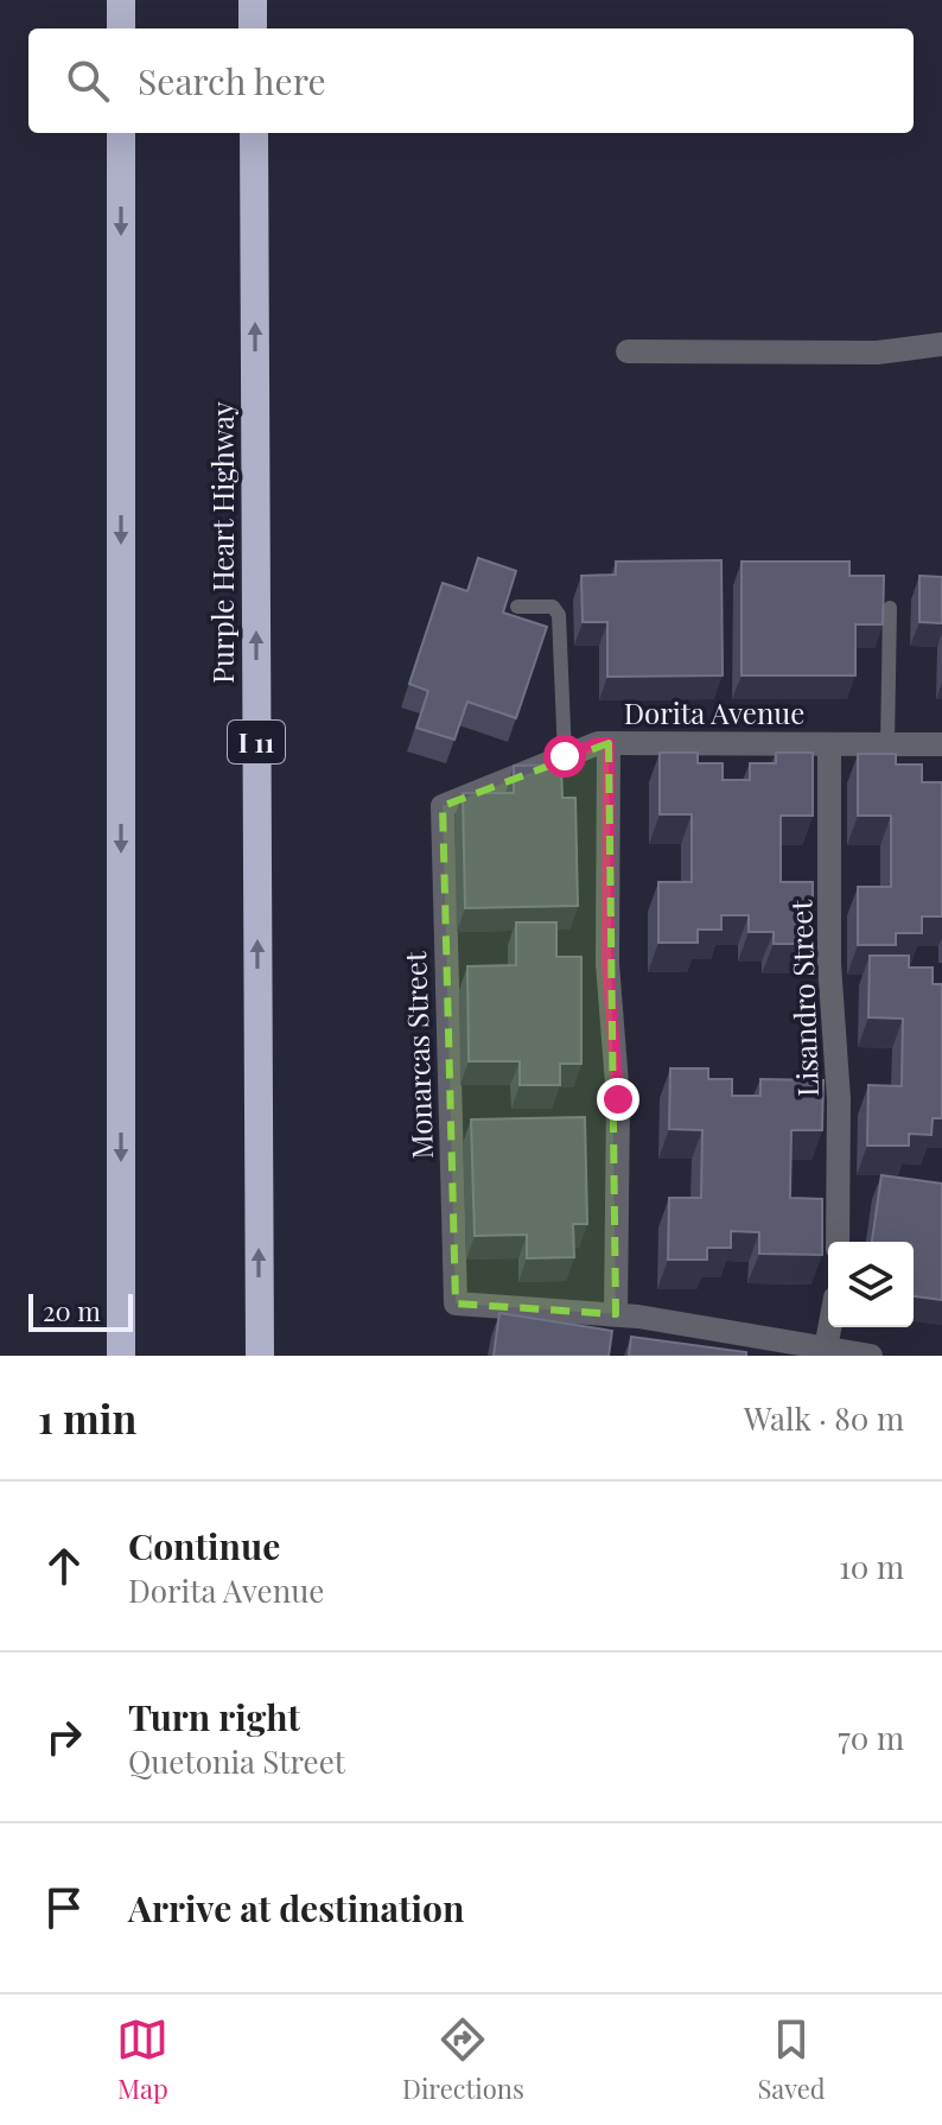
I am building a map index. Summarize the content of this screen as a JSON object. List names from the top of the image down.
{
  "streets": {
    "highway": ["Purple Heart Highway", "I 11"],
    "street": ["Dorita Avenue", "Lisandro Street", "Monarcas Street"]
  },
  "crossings": [
    ["Dorita Avenue", "Lisandro Street"],
    ["Dorita Avenue", "Monarcas Street"]
  ],
  "scale_bar": "20 m",
  "page": {
    "search": "Search here",
    "scale": "20 m",
    "heading": ["1 min", "Walk · 80 m"],
    "list": [
      ["Continue", "Dorita Avenue", "10 m"],
      ["Turn right", "Quetonia Street", "70 m"],
      "Arrive at destination"
    ],
    "nav": ["Map", "Directions", "Saved"]
  }
}
